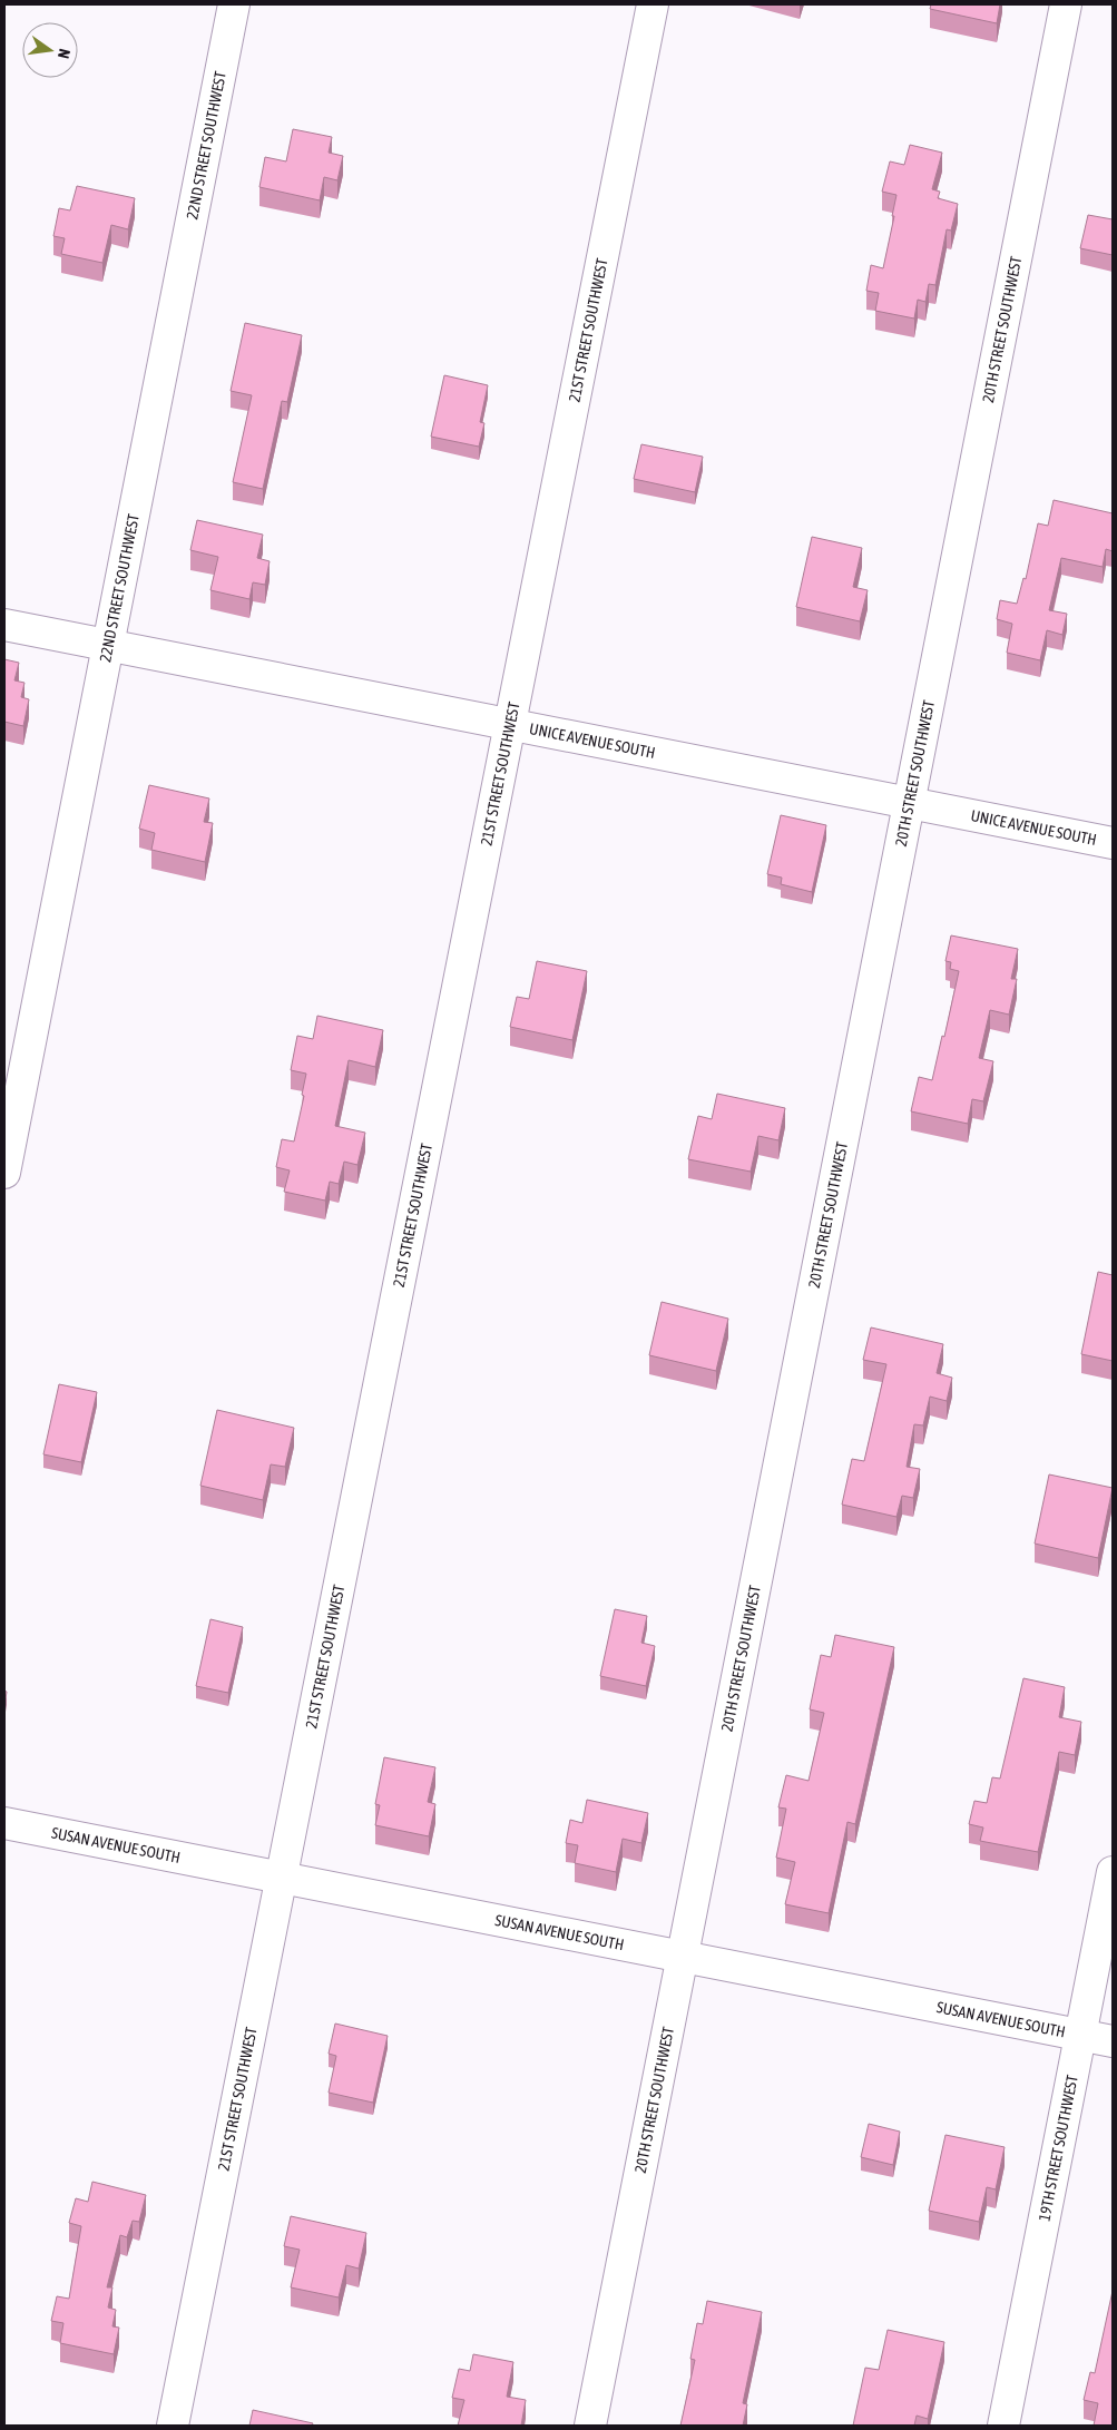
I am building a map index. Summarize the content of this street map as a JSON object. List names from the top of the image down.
{
  "streets": {
    "street": [
      "22ND STREET SOUTHWEST",
      "21ST STREET SOUTHWEST",
      "20TH STREET SOUTHWEST",
      "UNICE AVENUE SOUTH",
      "SUSAN AVENUE SOUTH",
      "19TH STREET SOUTHWEST"
    ]
  },
  "crossings": [
    ["22ND STREET SOUTHWEST", "UNICE AVENUE SOUTH"],
    ["21ST STREET SOUTHWEST", "UNICE AVENUE SOUTH"],
    ["21ST STREET SOUTHWEST", "SUSAN AVENUE SOUTH"],
    ["20TH STREET SOUTHWEST", "UNICE AVENUE SOUTH"],
    ["20TH STREET SOUTHWEST", "SUSAN AVENUE SOUTH"],
    ["SUSAN AVENUE SOUTH", "19TH STREET SOUTHWEST"]
  ],
  "north": "right"
}
